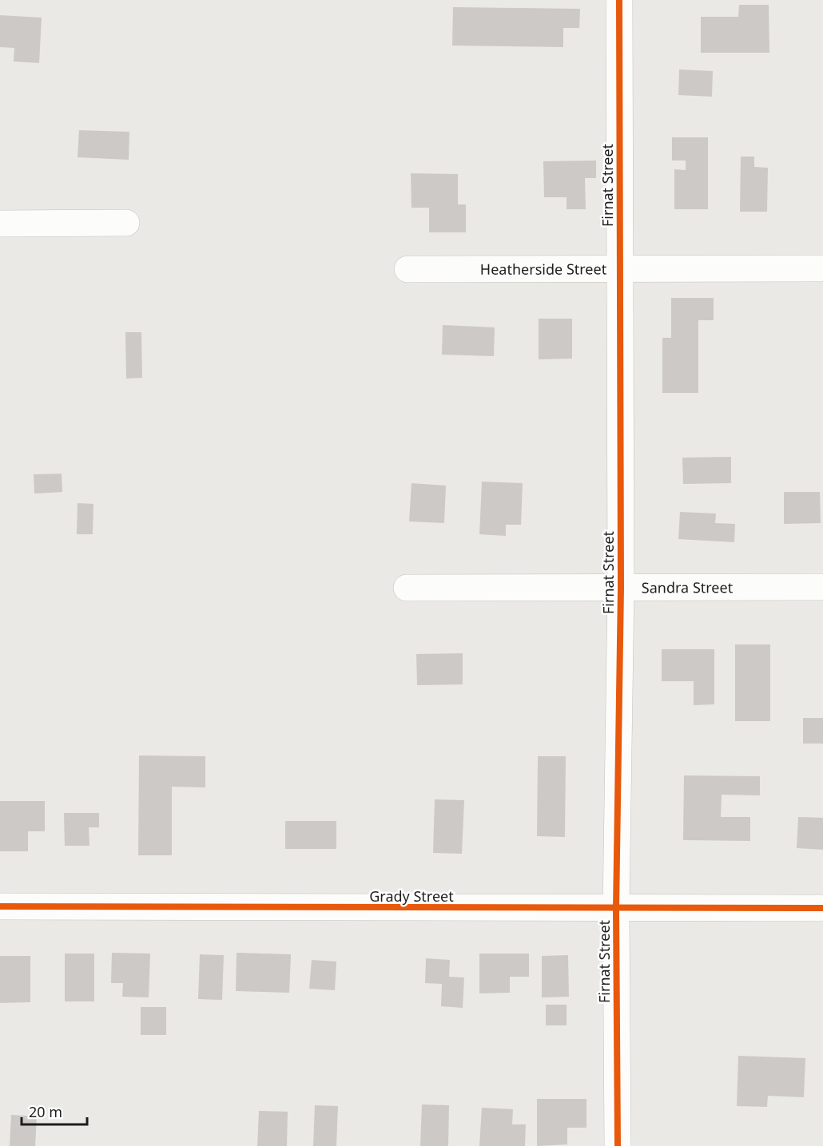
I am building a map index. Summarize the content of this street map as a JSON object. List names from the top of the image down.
{
  "streets": {
    "street": [
      "Firnat Street",
      "Heatherside Street",
      "Sandra Street",
      "Grady Street"
    ]
  },
  "crossings": [
    ["Firnat Street", "Heatherside Street"],
    ["Firnat Street", "Sandra Street"],
    ["Firnat Street", "Grady Street"]
  ],
  "scale_bar": "20 m"
}
